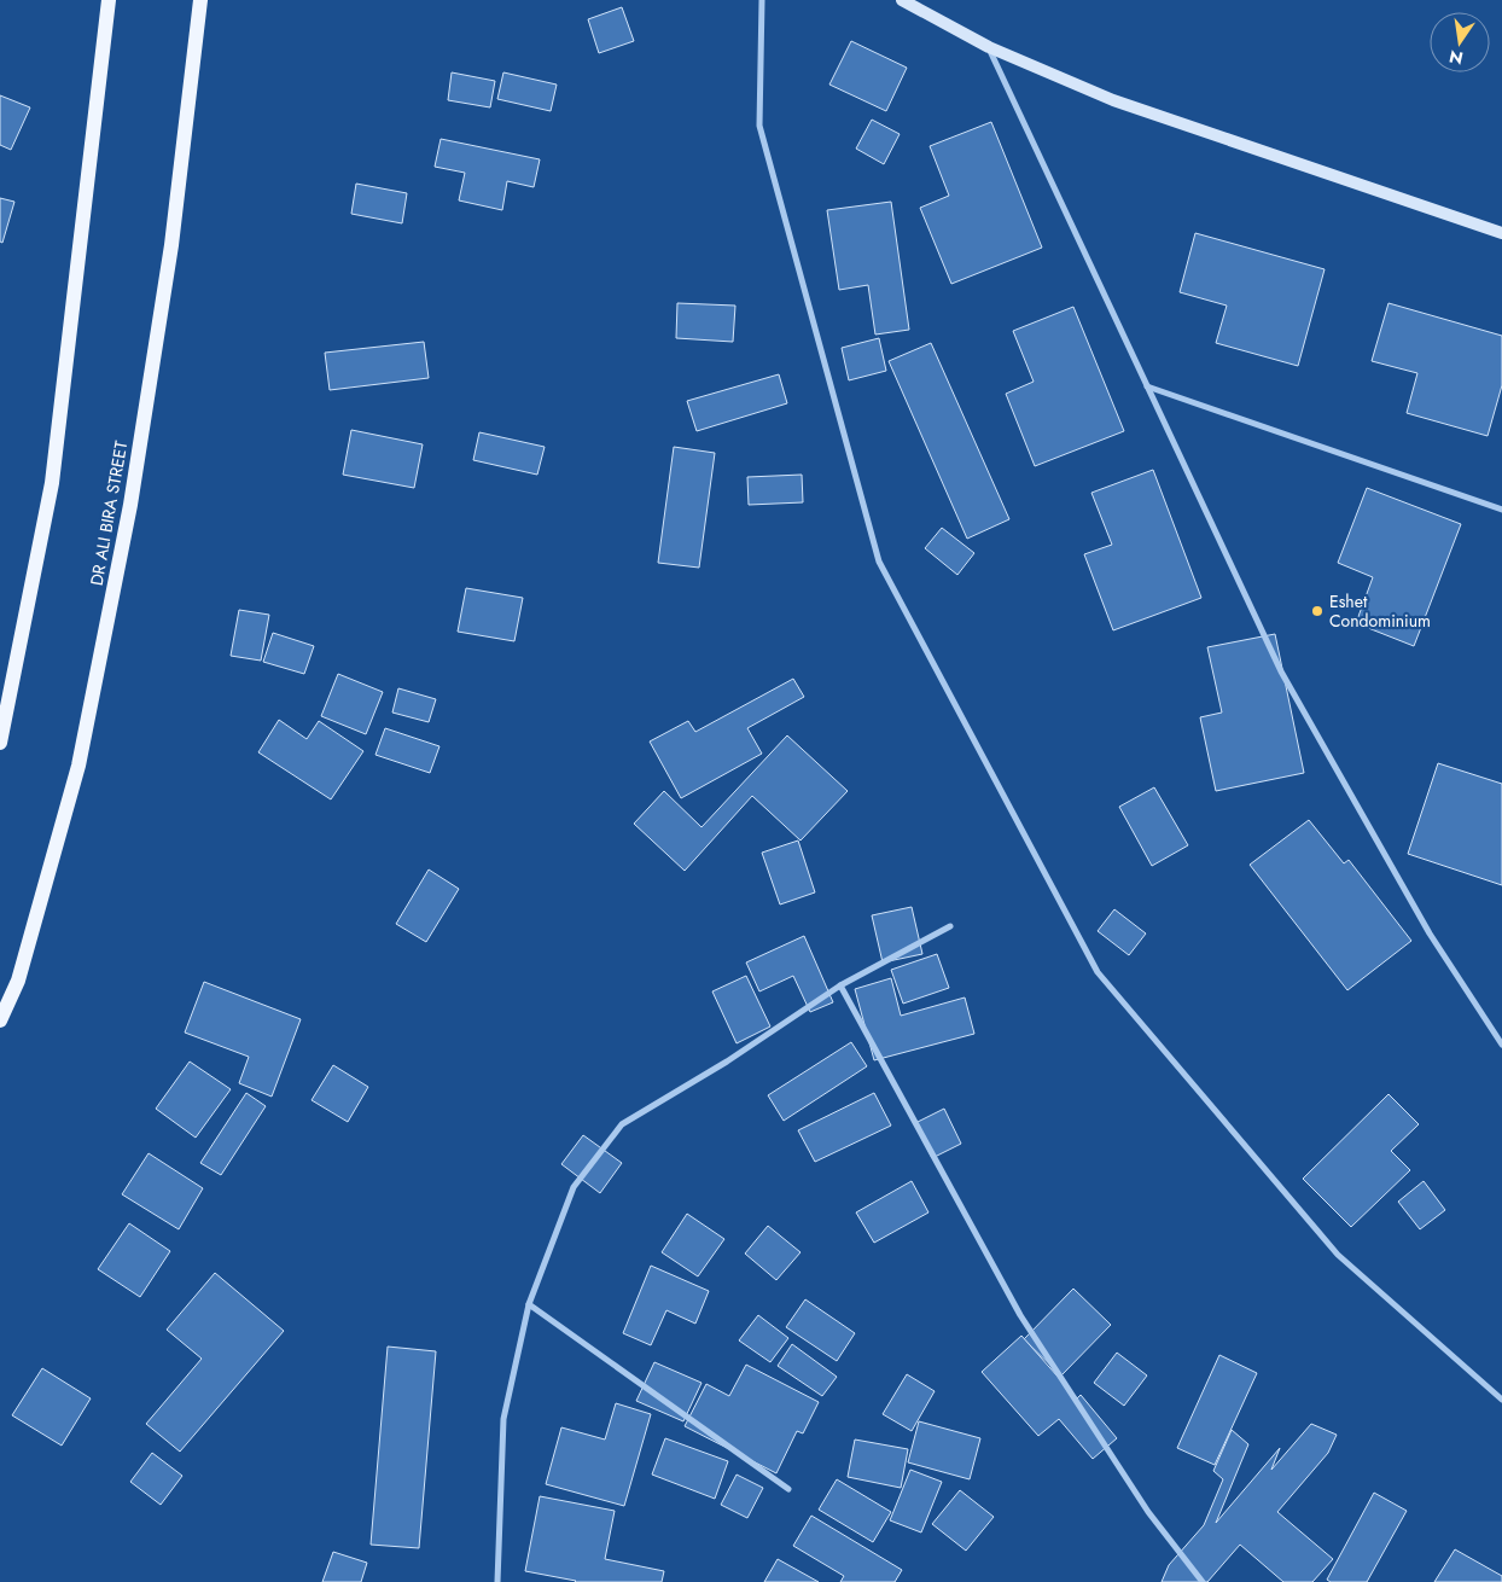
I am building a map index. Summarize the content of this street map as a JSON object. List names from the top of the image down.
{
  "streets": {
    "main road": ["DR ALI BIRA STREET"]
  },
  "places": ["Eshet Condominium"],
  "north": "bottom"
}
